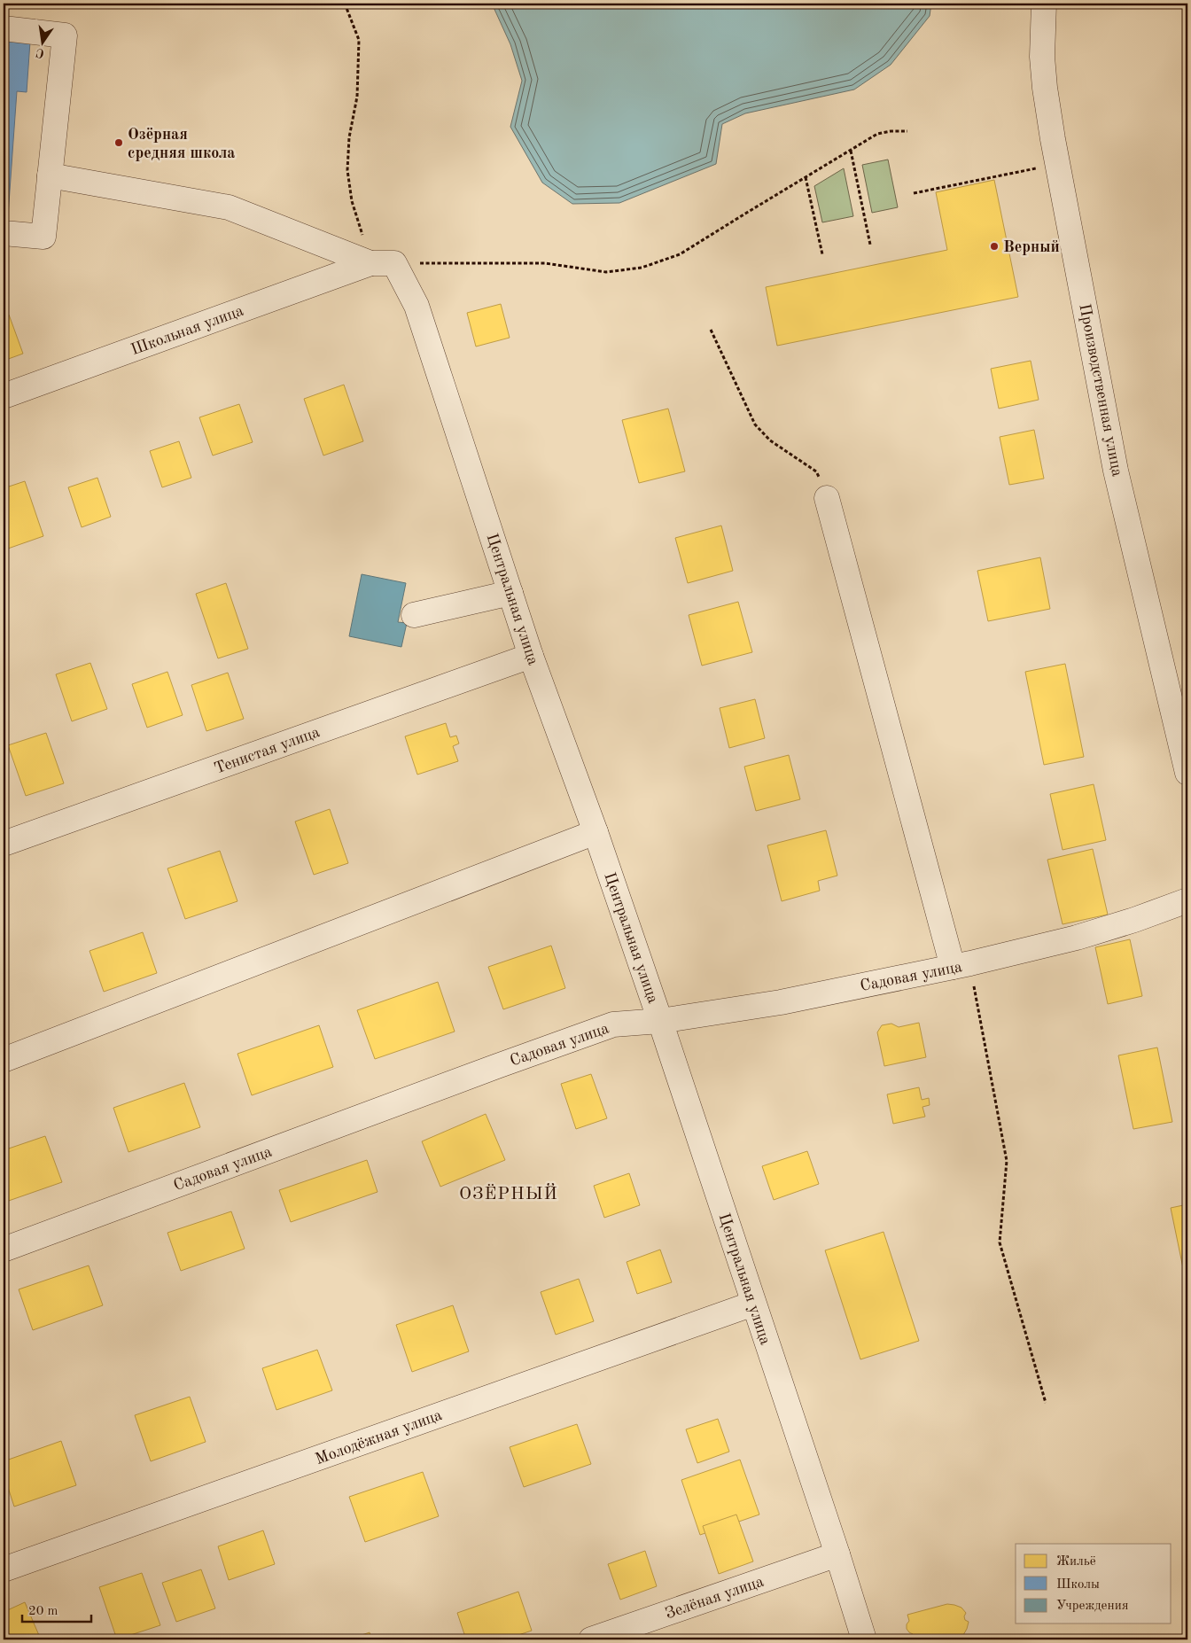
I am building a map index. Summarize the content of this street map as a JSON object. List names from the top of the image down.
{
  "streets": {
    "street": [
      "Школьная улица",
      "Производственная улица",
      "Центральная улица",
      "Тенистая улица",
      "Садовая улица",
      "Молодёжная улица",
      "Зелёная улица"
    ]
  },
  "crossings": [
    ["Школьная улица", "Центральная улица"],
    ["Центральная улица", "Тенистая улица"],
    ["Центральная улица", "Садовая улица"],
    ["Центральная улица", "Молодёжная улица"],
    ["Центральная улица", "Зелёная улица"]
  ],
  "districts": ["ОЗЁРНЫЙ"],
  "places": ["Озёрная средняя школа", "Верный"],
  "legend": ["Жильё", "Школы", "Учреждения"],
  "scale_bar": "20 m",
  "north": "bottom"
}
